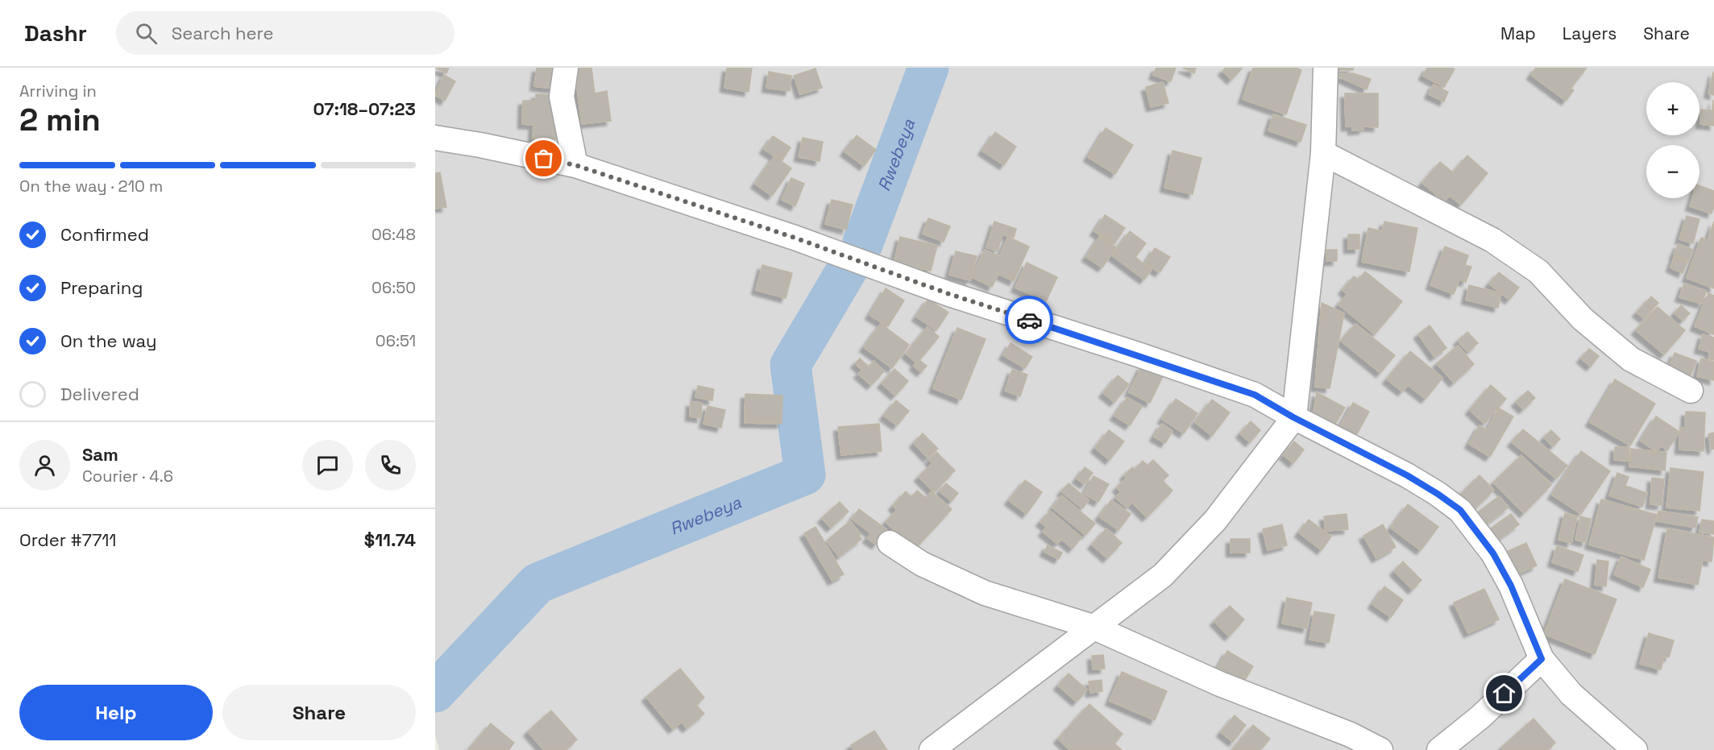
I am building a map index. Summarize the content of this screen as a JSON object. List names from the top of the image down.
{
  "water": ["Rwebeya"],
  "page": {
    "header": "Dashr",
    "search": "Search here",
    "nav": ["Map", "Layers", "Share"],
    "heading": ["2 min", "Arriving in", "07:18–07:23"],
    "panel": [
      "Sam",
      "Courier · 4.6",
      "Order #7711",
      "$11.74"
    ],
    "map_buttons": ["+", "−"],
    "bar": "On the way · 210 m",
    "list": [
      ["Confirmed", "06:48"],
      ["Preparing", "06:50"],
      ["On the way", "06:51"],
      "Delivered"
    ],
    "buttons": ["Help", "Share"]
  }
}
